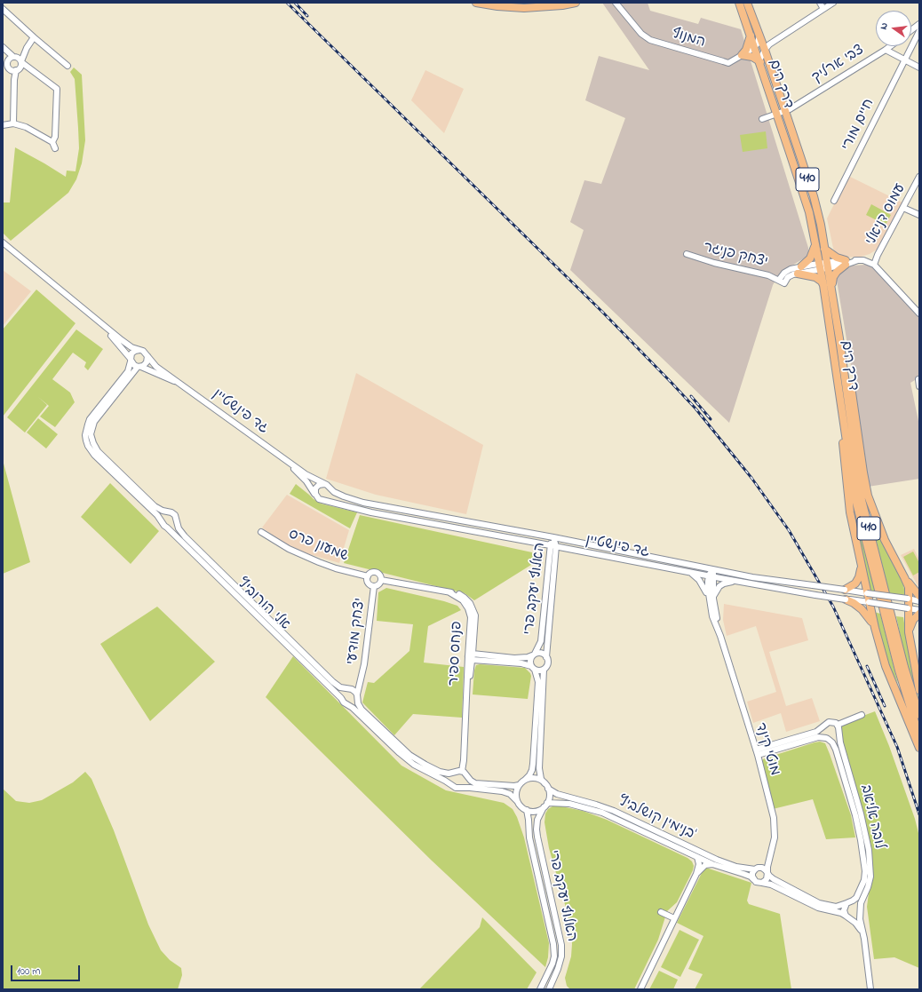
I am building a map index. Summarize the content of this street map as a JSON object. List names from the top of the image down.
{
  "streets": {
    "main road": ["דרך הים", "410"],
    "street": [
      "המנוף",
      "צבי ארליך",
      "חיים מורי",
      "עמוס דניאלי",
      "יצחק פניגר",
      "גד פינשטיין",
      "שמעון פרס",
      "האלוף יעקב פרי",
      "אלי הורוביץ",
      "יצחק מודעי",
      "פנחס ספיר",
      "מוטי קינד",
      "לובה אליאב",
      "בנימין קושלביץ'"
    ]
  },
  "crossings": [
    ["המנוף", "דרך הים"],
    ["צבי ארליך", "דרך הים"],
    ["צבי ארליך", "חיים מורי"],
    ["דרך הים", "יצחק פניגר"],
    ["גד פינשטיין", "האלוף יעקב פרי"],
    ["גד פינשטיין", "מוטי קינד"],
    ["שמעון פרס", "יצחק מודעי"],
    ["שמעון פרס", "פנחס ספיר"],
    ["האלוף יעקב פרי", "בנימין קושלביץ'"],
    ["אלי הורוביץ", "יצחק מודעי"],
    ["יצחק מודעי", "פנחס ספיר"],
    ["מוטי קינד", "בנימין קושלביץ'"]
  ],
  "scale_bar": "100 m",
  "north": "left"
}
